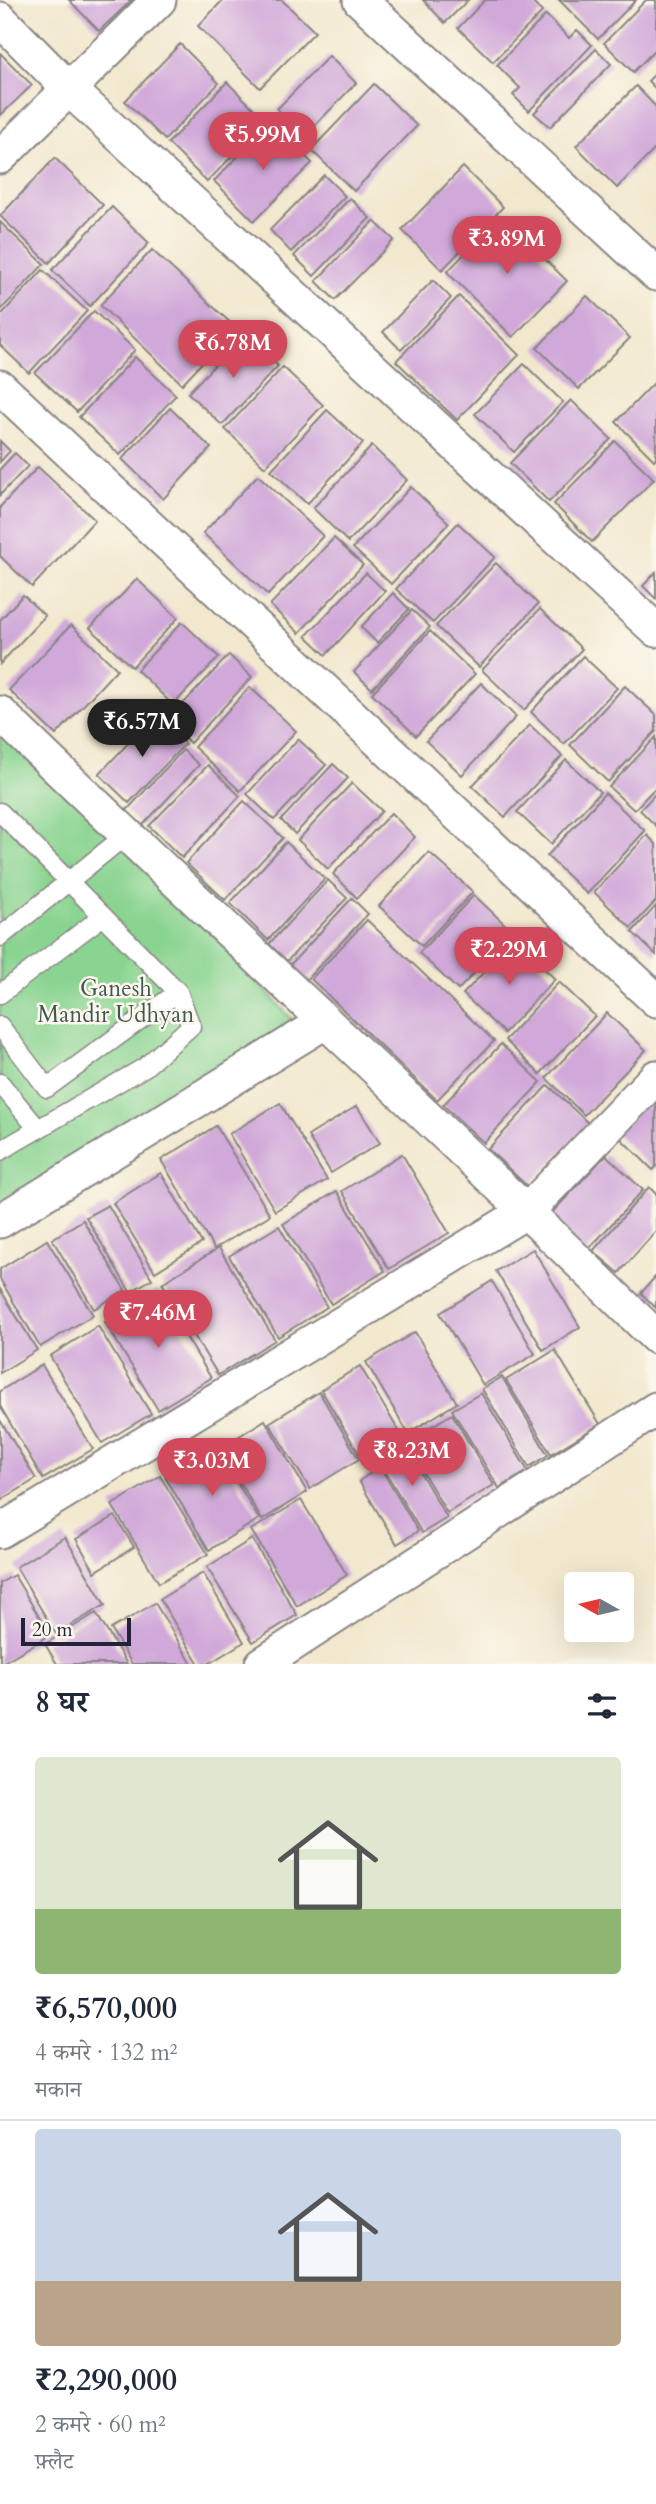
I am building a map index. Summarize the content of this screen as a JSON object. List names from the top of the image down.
{
  "parks": ["Ganesh Mandir Udhyan"],
  "scale_bar": "20 m",
  "north": "left",
  "page": {
    "price": [
      "₹5.99M",
      "₹3.89M",
      "₹6.78M",
      "₹6.57M",
      "₹2.29M",
      "₹7.46M",
      "₹8.23M",
      "₹3.03M"
    ],
    "scale": "20 m",
    "heading": "8 घर",
    "list": [
      {
        "name": "₹6,570,000",
        "note": "4 कमरे · 132 m² · मकान"
      },
      {
        "name": "₹2,290,000",
        "note": "2 कमरे · 60 m² · फ़्लैट"
      }
    ]
  }
}
